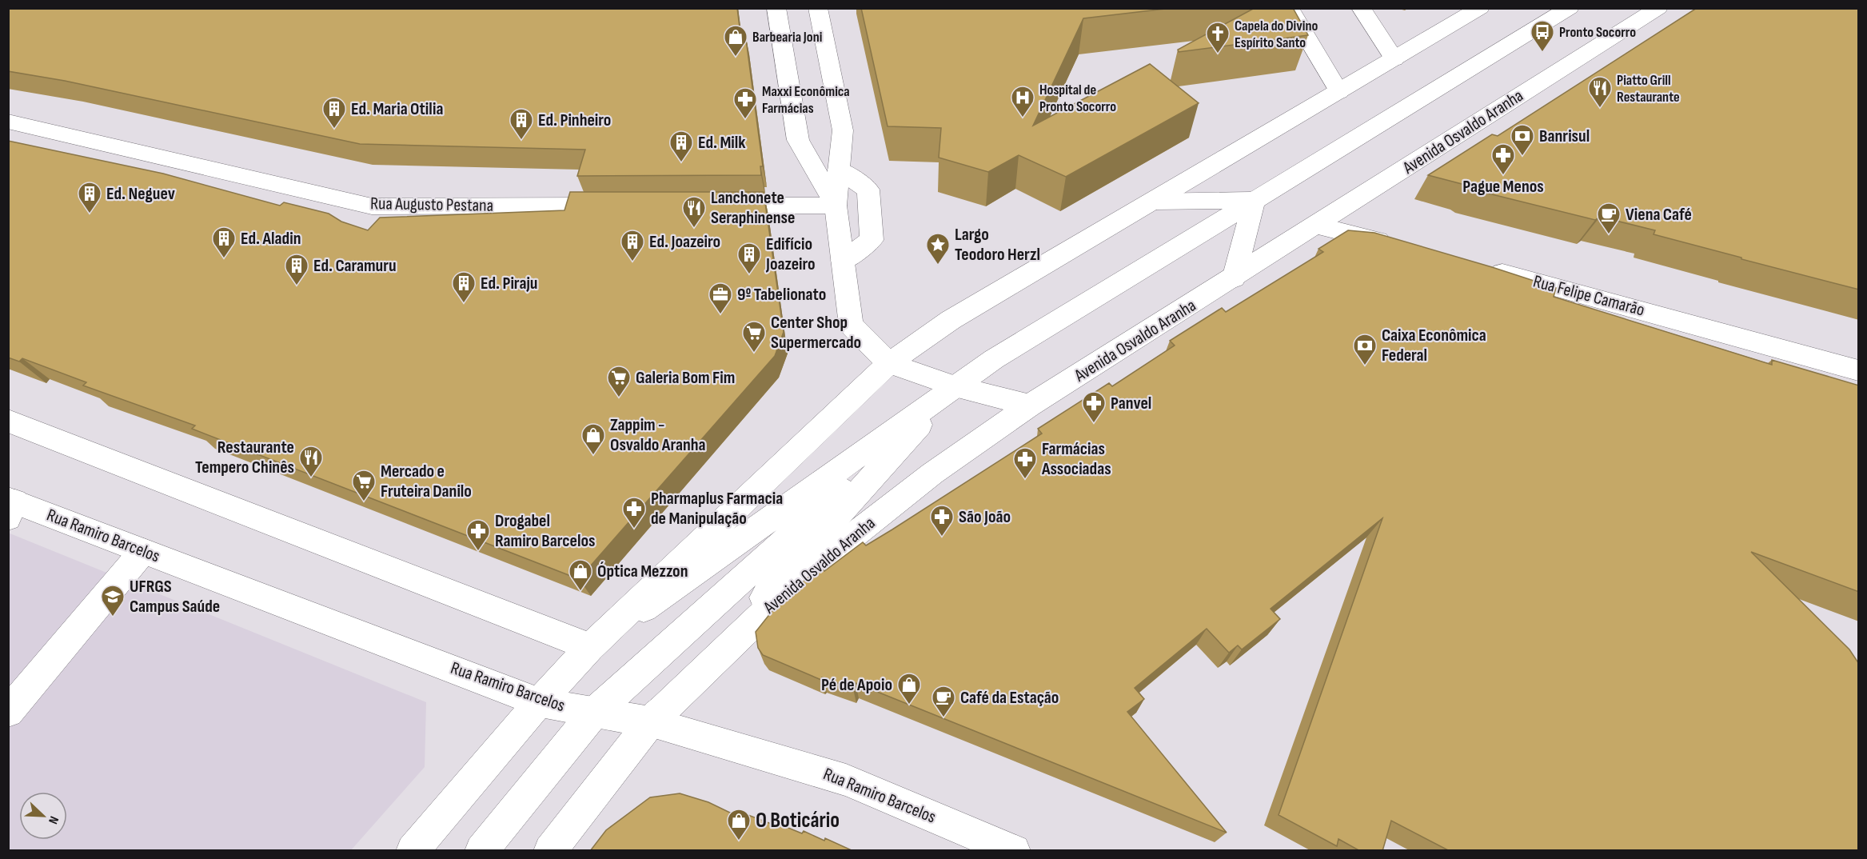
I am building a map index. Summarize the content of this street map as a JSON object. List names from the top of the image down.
{
  "streets": {
    "main road": [
      "Avenida Osvaldo Aranha",
      "Rua Augusto Pestana",
      "Rua Felipe Camarão",
      "Rua Ramiro Barcelos"
    ]
  },
  "crossings": [
    ["Avenida Osvaldo Aranha", "Rua Ramiro Barcelos"]
  ],
  "places": {
    "bus stop": ["Pronto Socorro"],
    "church": ["Capela do Divino Espírito Santo"],
    "shop": [
      "Barbearia Joni",
      "Zappim - Osvaldo Aranha",
      "Óptica Mezzon",
      "Pé de Apoio",
      "O Boticário"
    ],
    "restaurant": ["Piatto Grill Restaurante", "Lanchonete Seraphinense", "Restaurante Tempero Chinês"],
    "hospital": ["Hospital de Pronto Socorro"],
    "pharmacy": [
      "Maxxi Econômica Farmácias",
      "Pague Menos",
      "Panvel",
      "Farmácias Associadas",
      "Pharmaplus Farmacia de Manipulação",
      "São João",
      "Drogabel Ramiro Barcelos"
    ],
    "building": [
      "Ed. Maria Otilia",
      "Ed. Pinheiro",
      "Ed. Milk",
      "Ed. Neguev",
      "Ed. Aladin",
      "Ed. Joazeiro",
      "Edifício Joazeiro",
      "Ed. Caramuru",
      "Ed. Piraju"
    ],
    "bank": ["Banrisul", "Caixa Econômica Federal"],
    "cafe": ["Viena Café", "Café da Estação"],
    "place": ["Largo Teodoro Herzl"],
    "office": ["9º Tabelionato"],
    "supermarket": ["Center Shop Supermercado", "Galeria Bom Fim", "Mercado e Fruteira Danilo"],
    "school or university": ["UFRGS Campus Saúde"]
  },
  "north": "bottom right"
}
